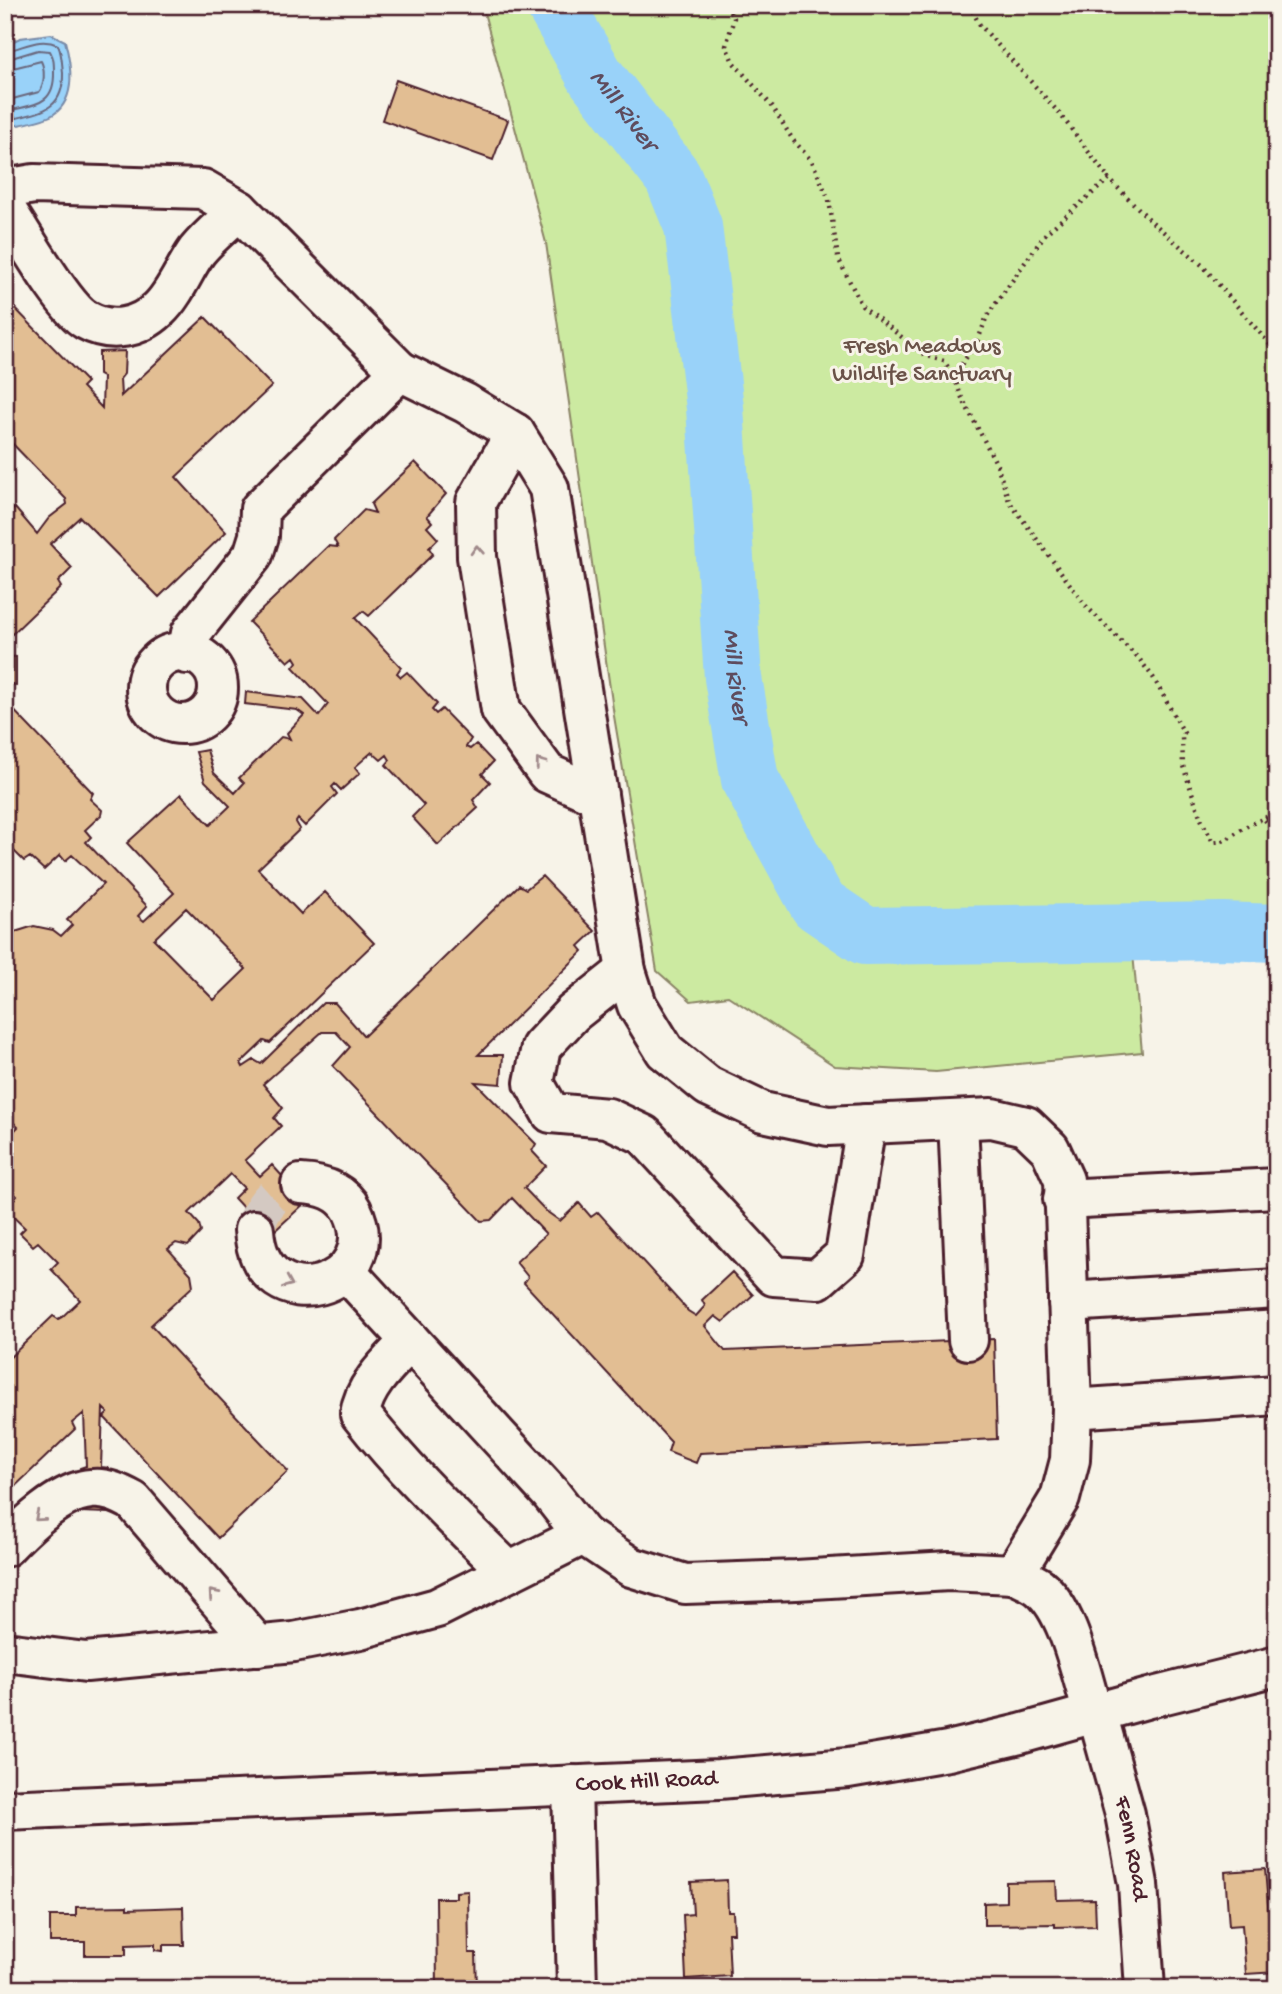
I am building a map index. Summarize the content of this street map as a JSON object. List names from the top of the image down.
{
  "streets": {
    "street": ["Cook Hill Road", "Fenn Road"]
  },
  "crossings": [
    ["Cook Hill Road", "Fenn Road"]
  ],
  "water": ["Mill River"],
  "parks": ["Fresh Meadows Wildlife Sanctuary"]
}
